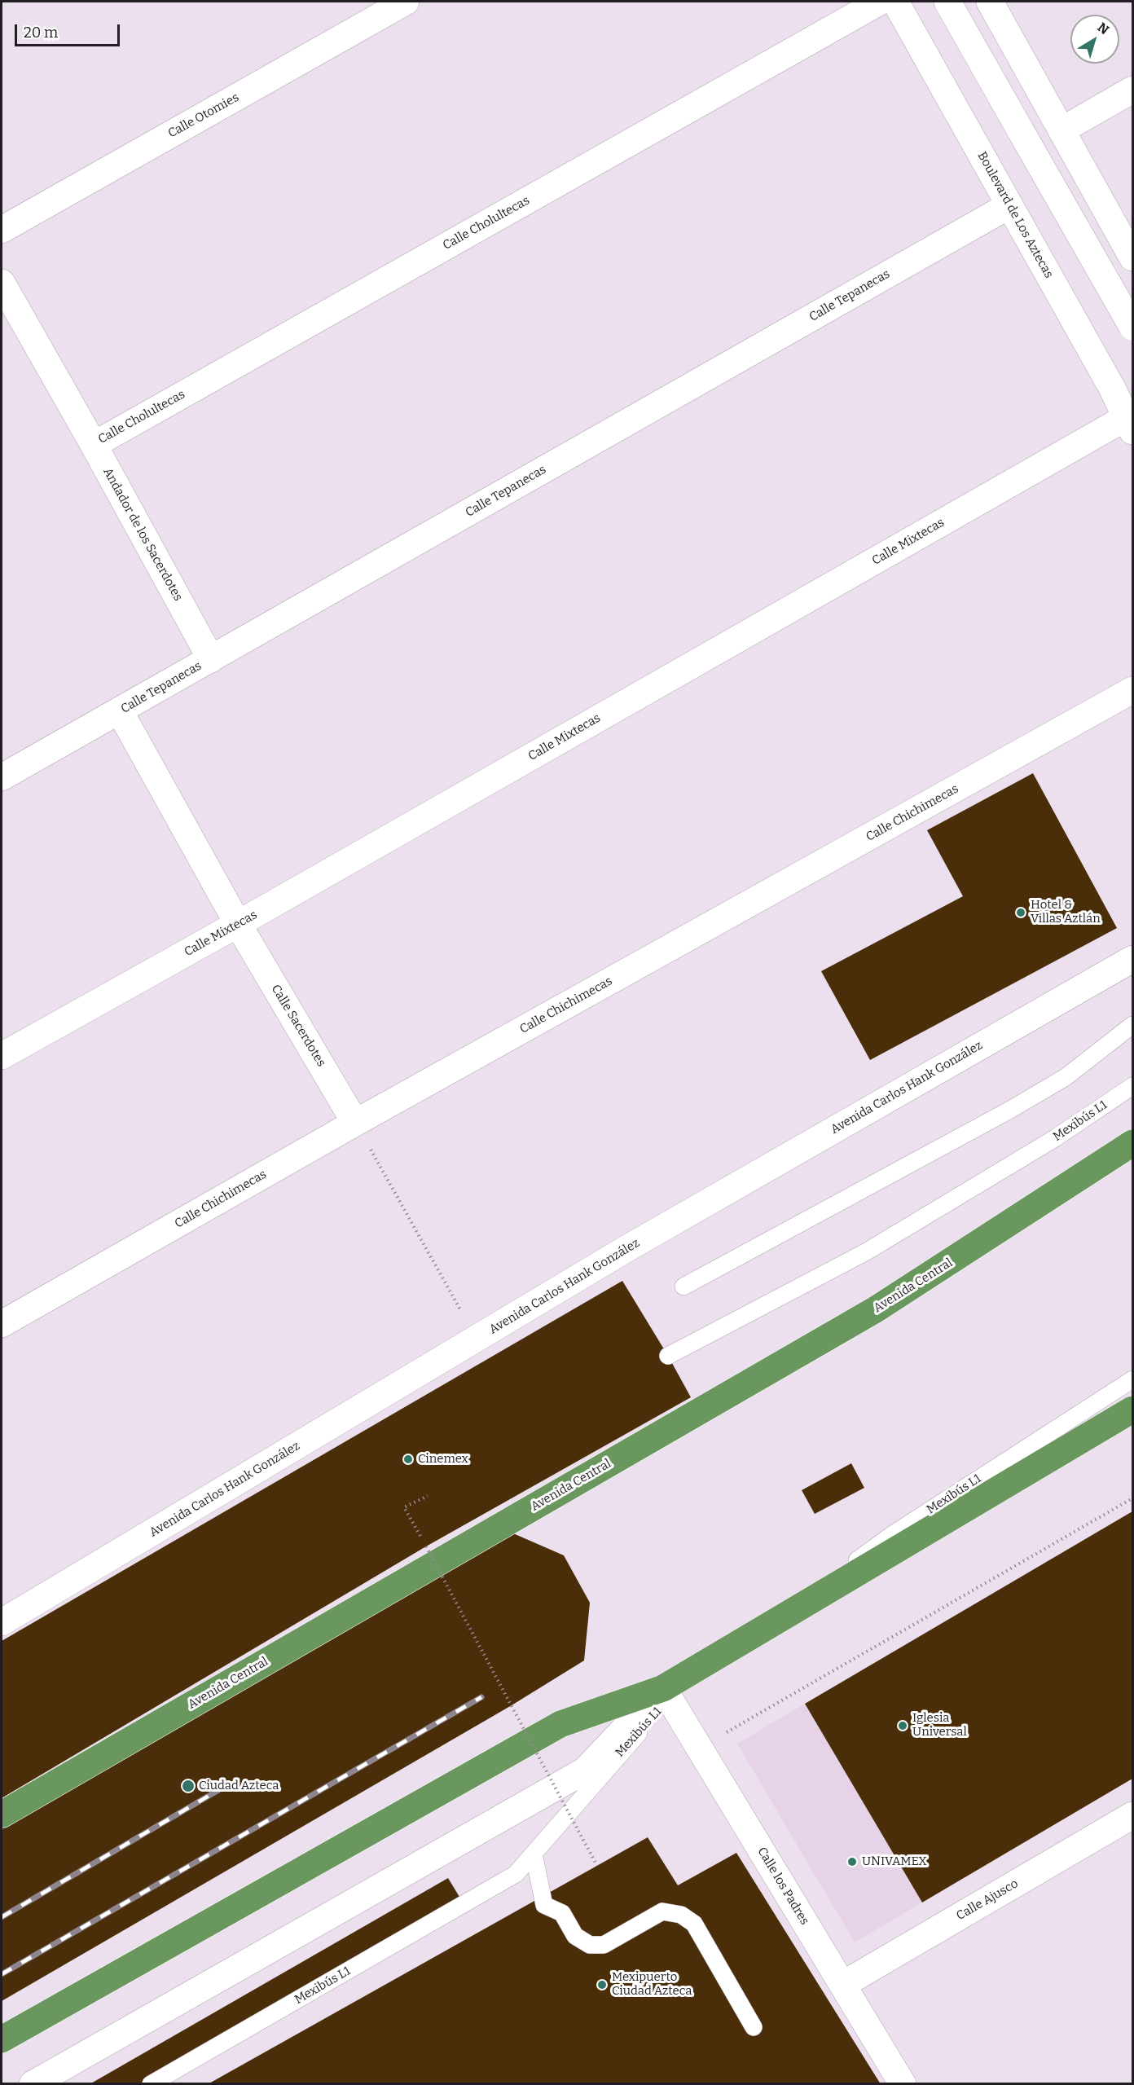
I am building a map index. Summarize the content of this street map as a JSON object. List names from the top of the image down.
{
  "streets": {
    "highway": ["Avenida Central"],
    "street": [
      "Calle Otomies",
      "Boulevard de Los Aztecas",
      "Calle Cholultecas",
      "Calle Tepanecas",
      "Andador de los Sacerdotes",
      "Calle Mixtecas",
      "Calle Chichimecas",
      "Calle Sacerdotes",
      "Avenida Carlos Hank González",
      "Calle los Padres",
      "Calle Ajusco"
    ],
    "lane": ["Mexibús L1"]
  },
  "crossings": [
    ["Boulevard de Los Aztecas", "Calle Tepanecas"],
    ["Boulevard de Los Aztecas", "Calle Mixtecas"],
    ["Calle Cholultecas", "Andador de los Sacerdotes"],
    ["Calle Tepanecas", "Andador de los Sacerdotes"],
    ["Calle Tepanecas", "Calle Sacerdotes"],
    ["Calle Mixtecas", "Calle Sacerdotes"],
    ["Calle Chichimecas", "Calle Sacerdotes"],
    ["Mexibús L1", "Calle los Padres"],
    ["Calle los Padres", "Calle Ajusco"]
  ],
  "places": [
    "Hotel & Villas Aztlán",
    "Cinemex",
    "Iglesia Universal",
    "Ciudad Azteca",
    "UNIVAMEX",
    "Mexipuerto Ciudad Azteca"
  ],
  "scale_bar": "20 m",
  "north": "top right"
}
